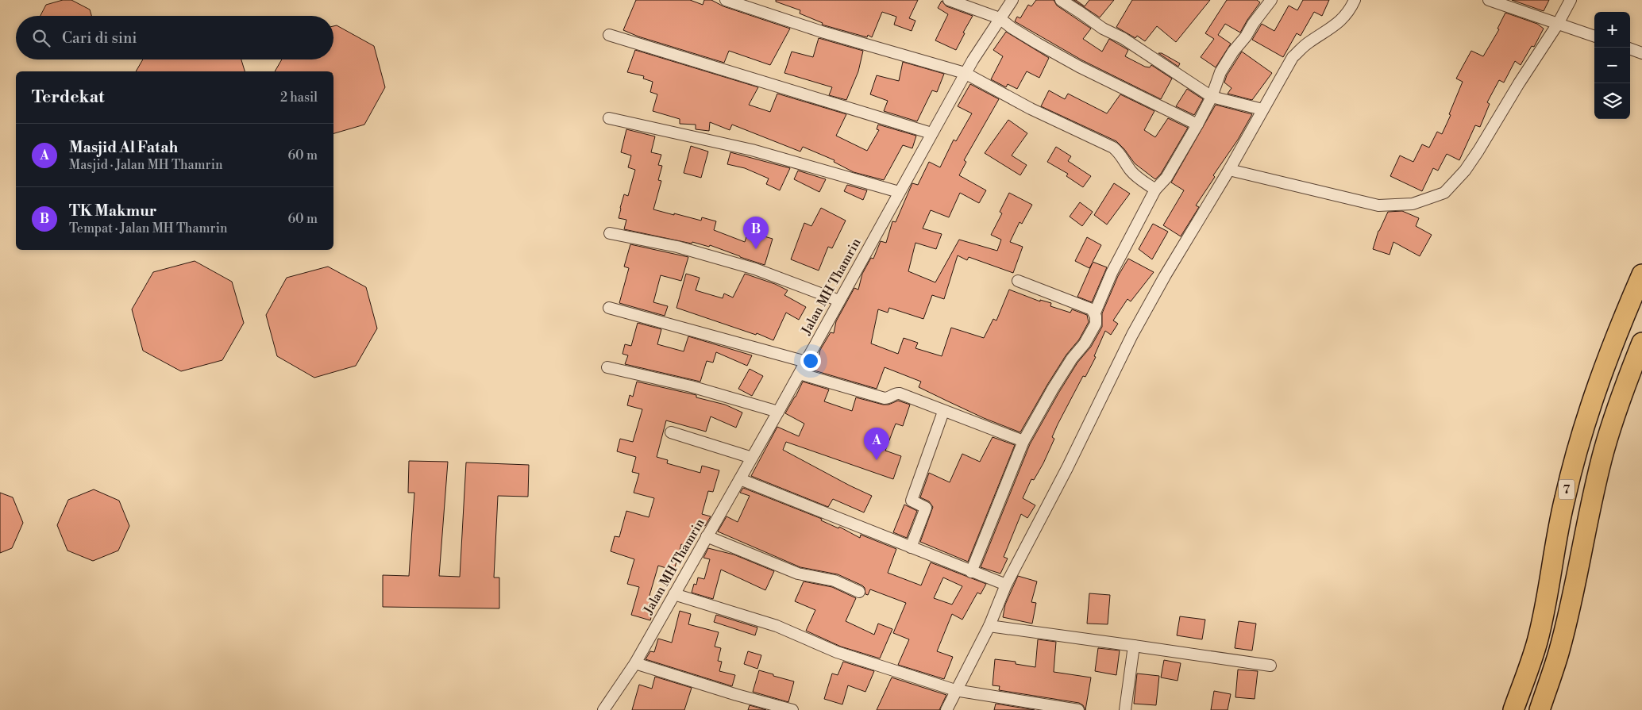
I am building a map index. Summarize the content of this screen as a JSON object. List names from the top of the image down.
{
  "streets": {
    "highway": ["7"],
    "street": ["Jalan MH Thamrin"]
  },
  "page": {
    "map_buttons": ["+", "−"],
    "search": "Cari di sini",
    "heading": ["Terdekat", "2 hasil"],
    "list": [
      {
        "mark": "A",
        "name": "Masjid Al Fatah",
        "note": "Masjid · Jalan MH Thamrin",
        "value": "60 m"
      },
      {
        "mark": "B",
        "name": "TK Makmur",
        "note": "Tempat · Jalan MH Thamrin",
        "value": "60 m"
      }
    ],
    "pins": ["B", "A"]
  }
}
